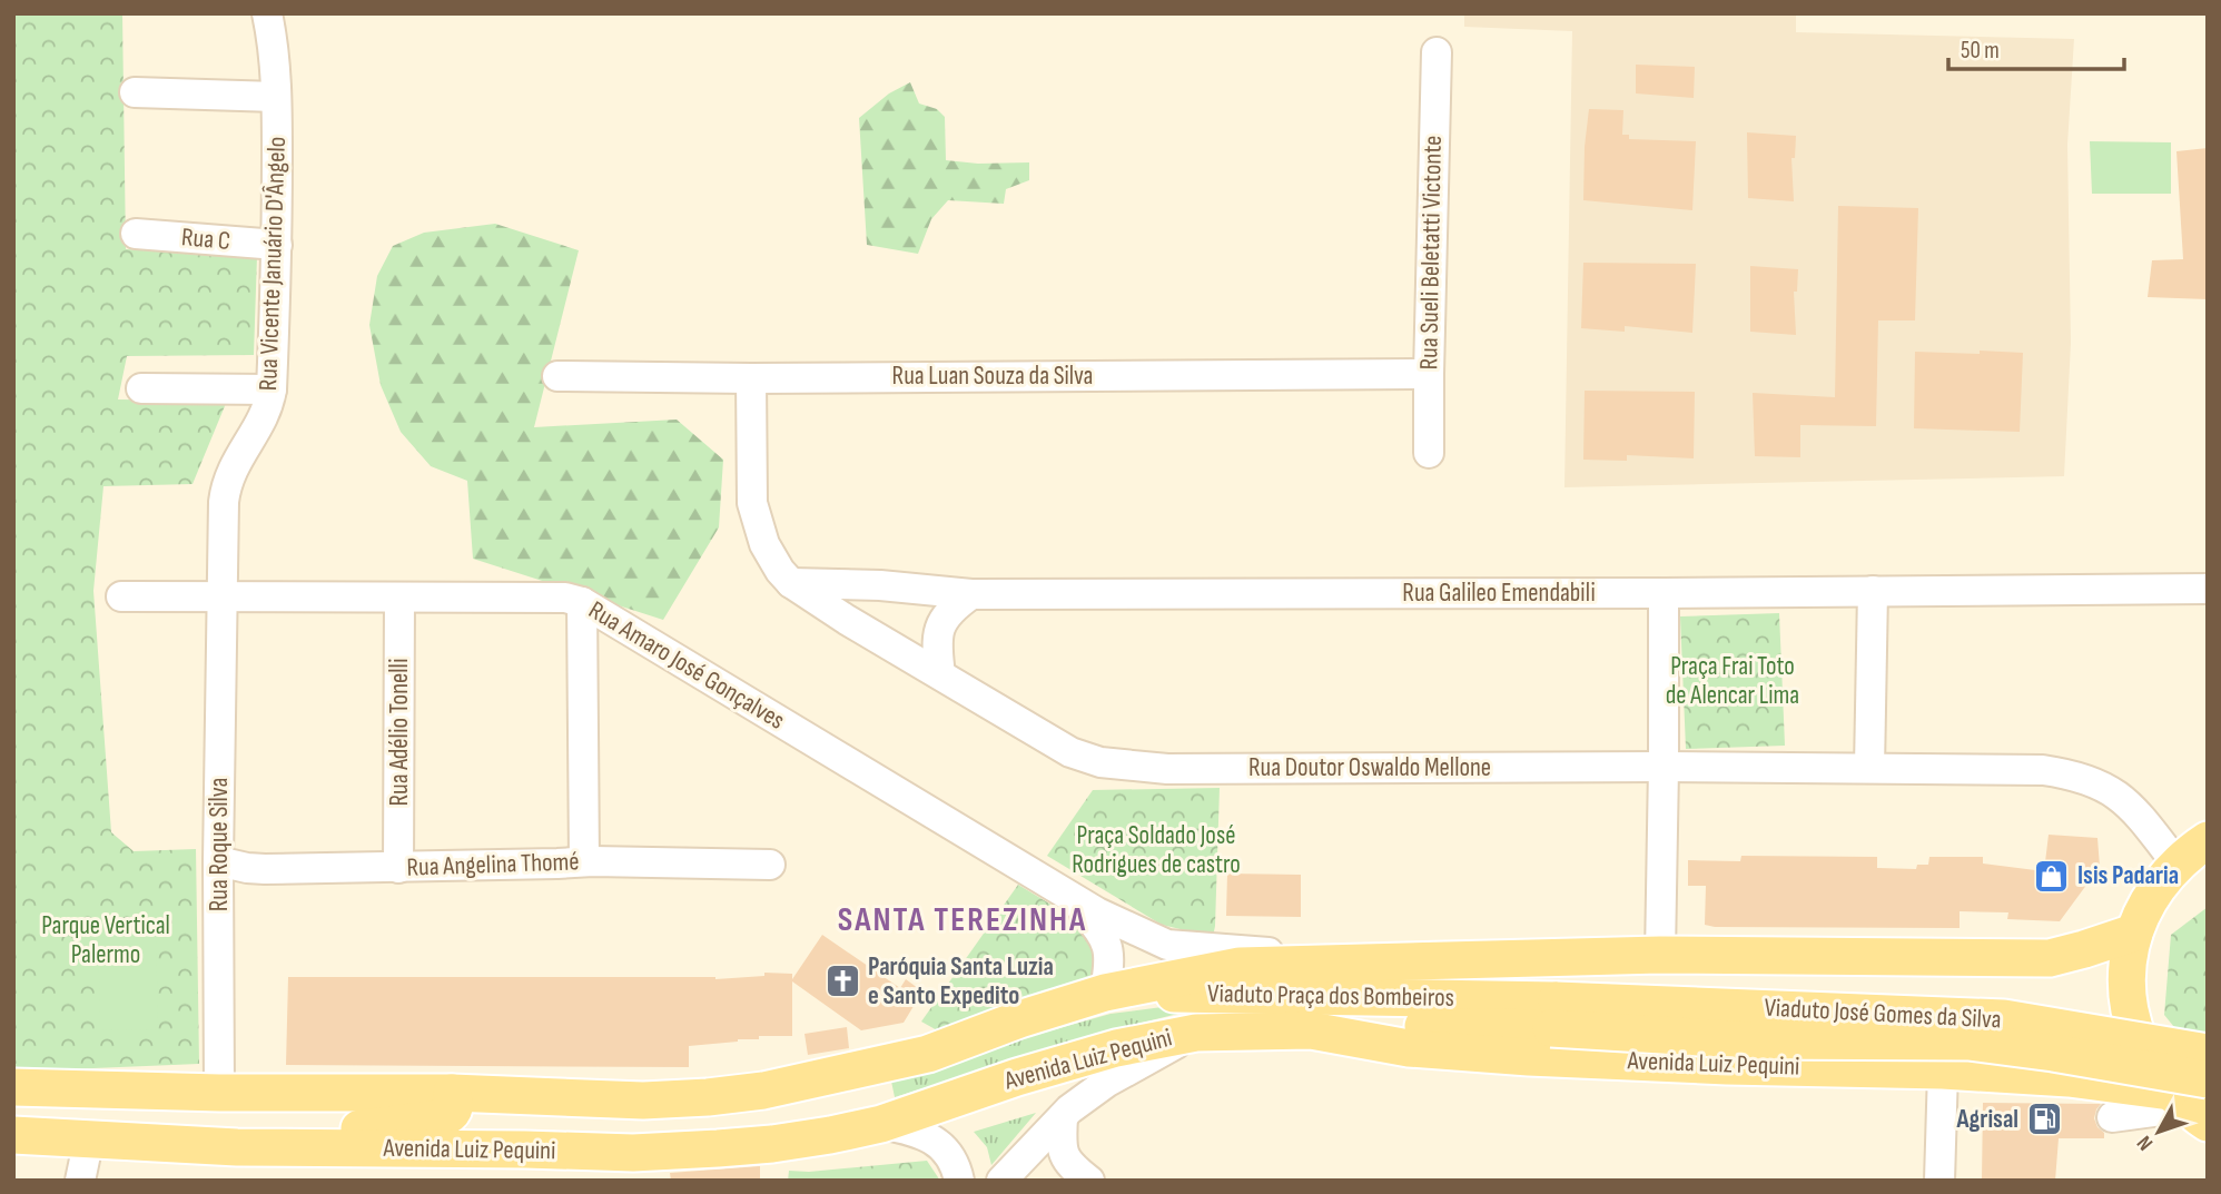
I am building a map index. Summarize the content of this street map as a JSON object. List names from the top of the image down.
{
  "streets": {
    "main road": ["Viaduto Praça dos Bombeiros", "Viaduto José Gomes da Silva", "Avenida Luiz Pequini"],
    "street": [
      "Rua C",
      "Rua Sueli Beletatti Victonte",
      "Rua Vicente Januário D'Ângelo",
      "Rua Luan Souza da Silva",
      "Rua Galileo Emendabili",
      "Rua Amaro José Gonçalves",
      "Rua Adélio Tonelli",
      "Rua Doutor Oswaldo Mellone",
      "Rua Roque Silva",
      "Rua Angelina Thomé"
    ]
  },
  "crossings": [
    ["Rua C", "Rua Vicente Januário D'Ângelo"],
    ["Rua Sueli Beletatti Victonte", "Rua Luan Souza da Silva"],
    ["Rua Vicente Januário D'Ângelo", "Rua Amaro José Gonçalves"],
    ["Rua Vicente Januário D'Ângelo", "Rua Roque Silva"],
    ["Rua Luan Souza da Silva", "Rua Doutor Oswaldo Mellone"],
    ["Rua Galileo Emendabili", "Rua Doutor Oswaldo Mellone"],
    ["Rua Amaro José Gonçalves", "Rua Adélio Tonelli"],
    ["Rua Amaro José Gonçalves", "Rua Roque Silva"],
    ["Rua Amaro José Gonçalves", "Viaduto Praça dos Bombeiros"],
    ["Rua Amaro José Gonçalves", "Avenida Luiz Pequini"],
    ["Rua Adélio Tonelli", "Rua Angelina Thomé"],
    ["Rua Roque Silva", "Rua Angelina Thomé"],
    ["Rua Roque Silva", "Avenida Luiz Pequini"],
    ["Viaduto Praça dos Bombeiros", "Viaduto José Gomes da Silva"],
    ["Viaduto Praça dos Bombeiros", "Avenida Luiz Pequini"],
    ["Viaduto José Gomes da Silva", "Avenida Luiz Pequini"]
  ],
  "districts": ["SANTA TEREZINHA"],
  "parks": ["Praça Frai Toto de Alencar Lima", "Praça Soldado José Rodrigues de castro", "Parque Vertical Palermo"],
  "places": {
    "shop": ["Isis Padaria"],
    "church": ["Paróquia Santa Luzia e Santo Expedito"],
    "fuel station": ["Agrisal"]
  },
  "scale_bar": "50 m",
  "north": "bottom left"
}
